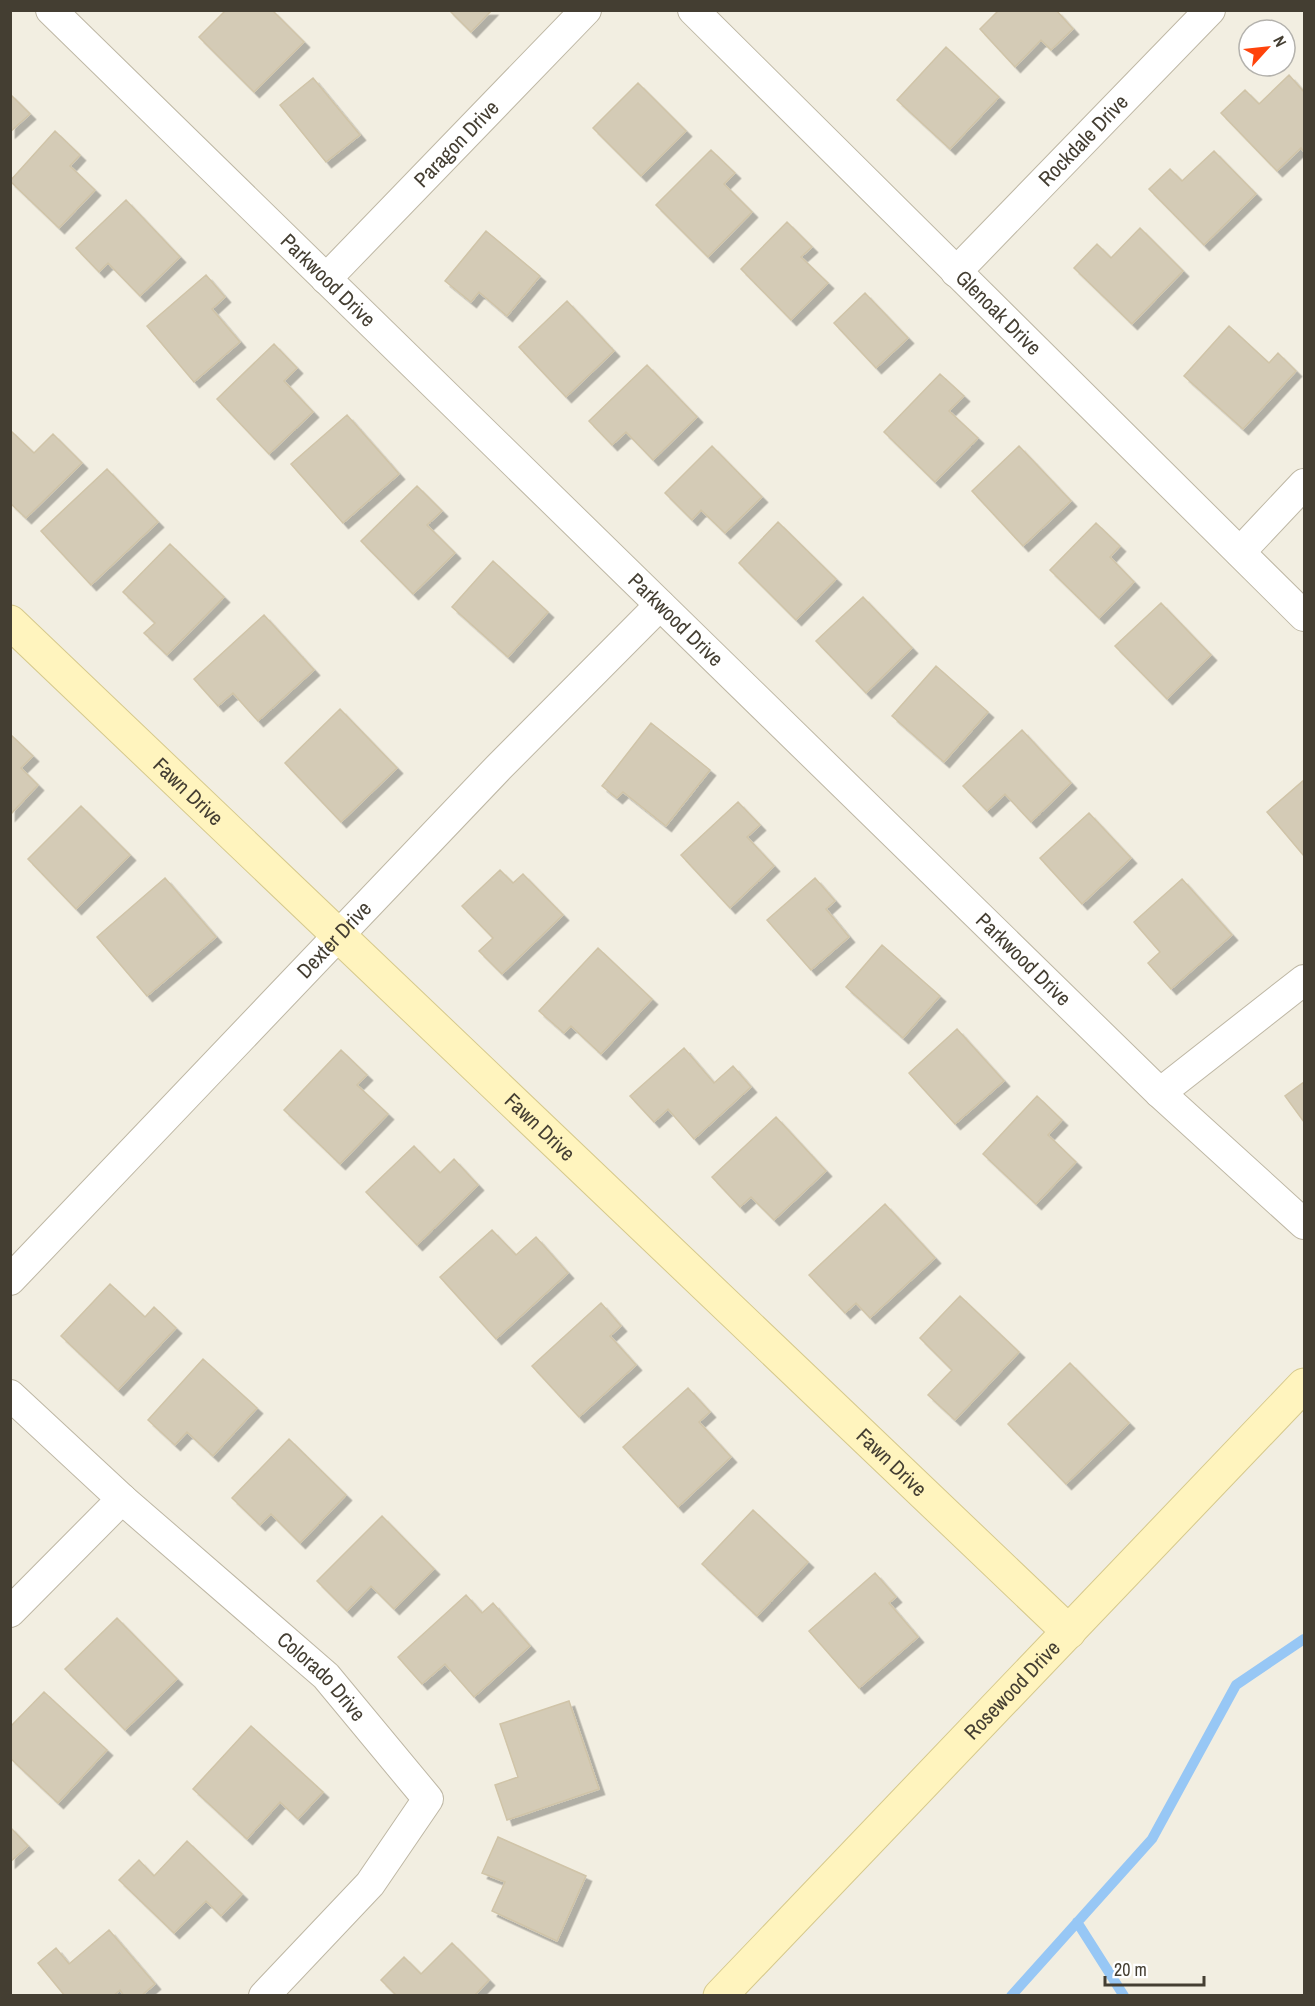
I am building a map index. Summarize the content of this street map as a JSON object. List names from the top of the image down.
{
  "streets": {
    "street": [
      "Rockdale Drive",
      "Paragon Drive",
      "Parkwood Drive",
      "Glenoak Drive",
      "Fawn Drive",
      "Dexter Drive",
      "Colorado Drive",
      "Rosewood Drive"
    ]
  },
  "crossings": [
    ["Rockdale Drive", "Glenoak Drive"],
    ["Paragon Drive", "Parkwood Drive"],
    ["Parkwood Drive", "Dexter Drive"],
    ["Fawn Drive", "Dexter Drive"],
    ["Fawn Drive", "Rosewood Drive"]
  ],
  "scale_bar": "20 m",
  "north": "top right"
}
